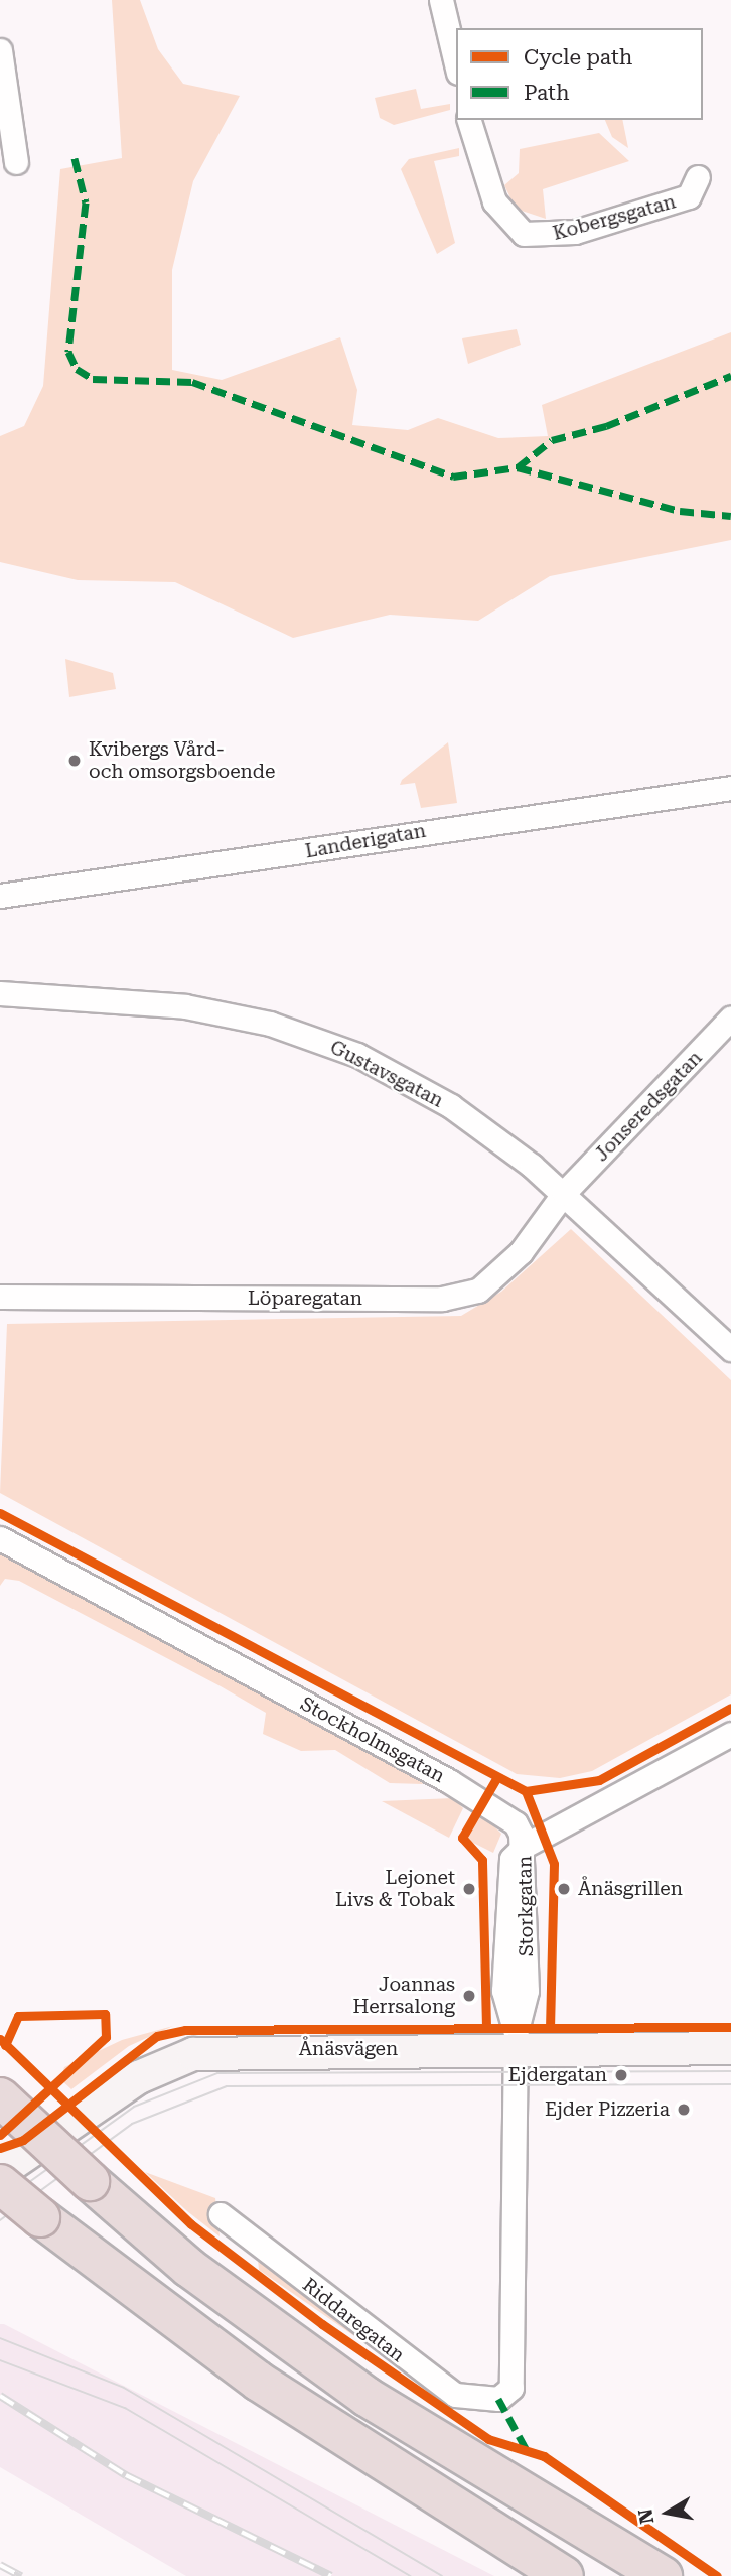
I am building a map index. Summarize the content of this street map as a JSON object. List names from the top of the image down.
{
  "streets": {
    "street": [
      "Kobergsgatan",
      "Landerigatan",
      "Gustavsgatan",
      "Jonseredsgatan",
      "Löparegatan",
      "Stockholmsgatan",
      "Storkgatan",
      "Ånäsvägen",
      "Riddaregatan"
    ]
  },
  "crossings": [
    ["Gustavsgatan", "Jonseredsgatan"],
    ["Gustavsgatan", "Löparegatan"],
    ["Jonseredsgatan", "Löparegatan"],
    ["Stockholmsgatan", "Storkgatan"],
    ["Storkgatan", "Ånäsvägen"],
    ["Storkgatan", "Riddaregatan"]
  ],
  "places": [
    "Kvibergs Vård- och omsorgsboende",
    "Lejonet Livs & Tobak",
    "Ånäsgrillen",
    "Joannas Herrsalong",
    "Ejdergatan",
    "Ejder Pizzeria"
  ],
  "legend": ["Cycle path", "Path"],
  "north": "left"
}
